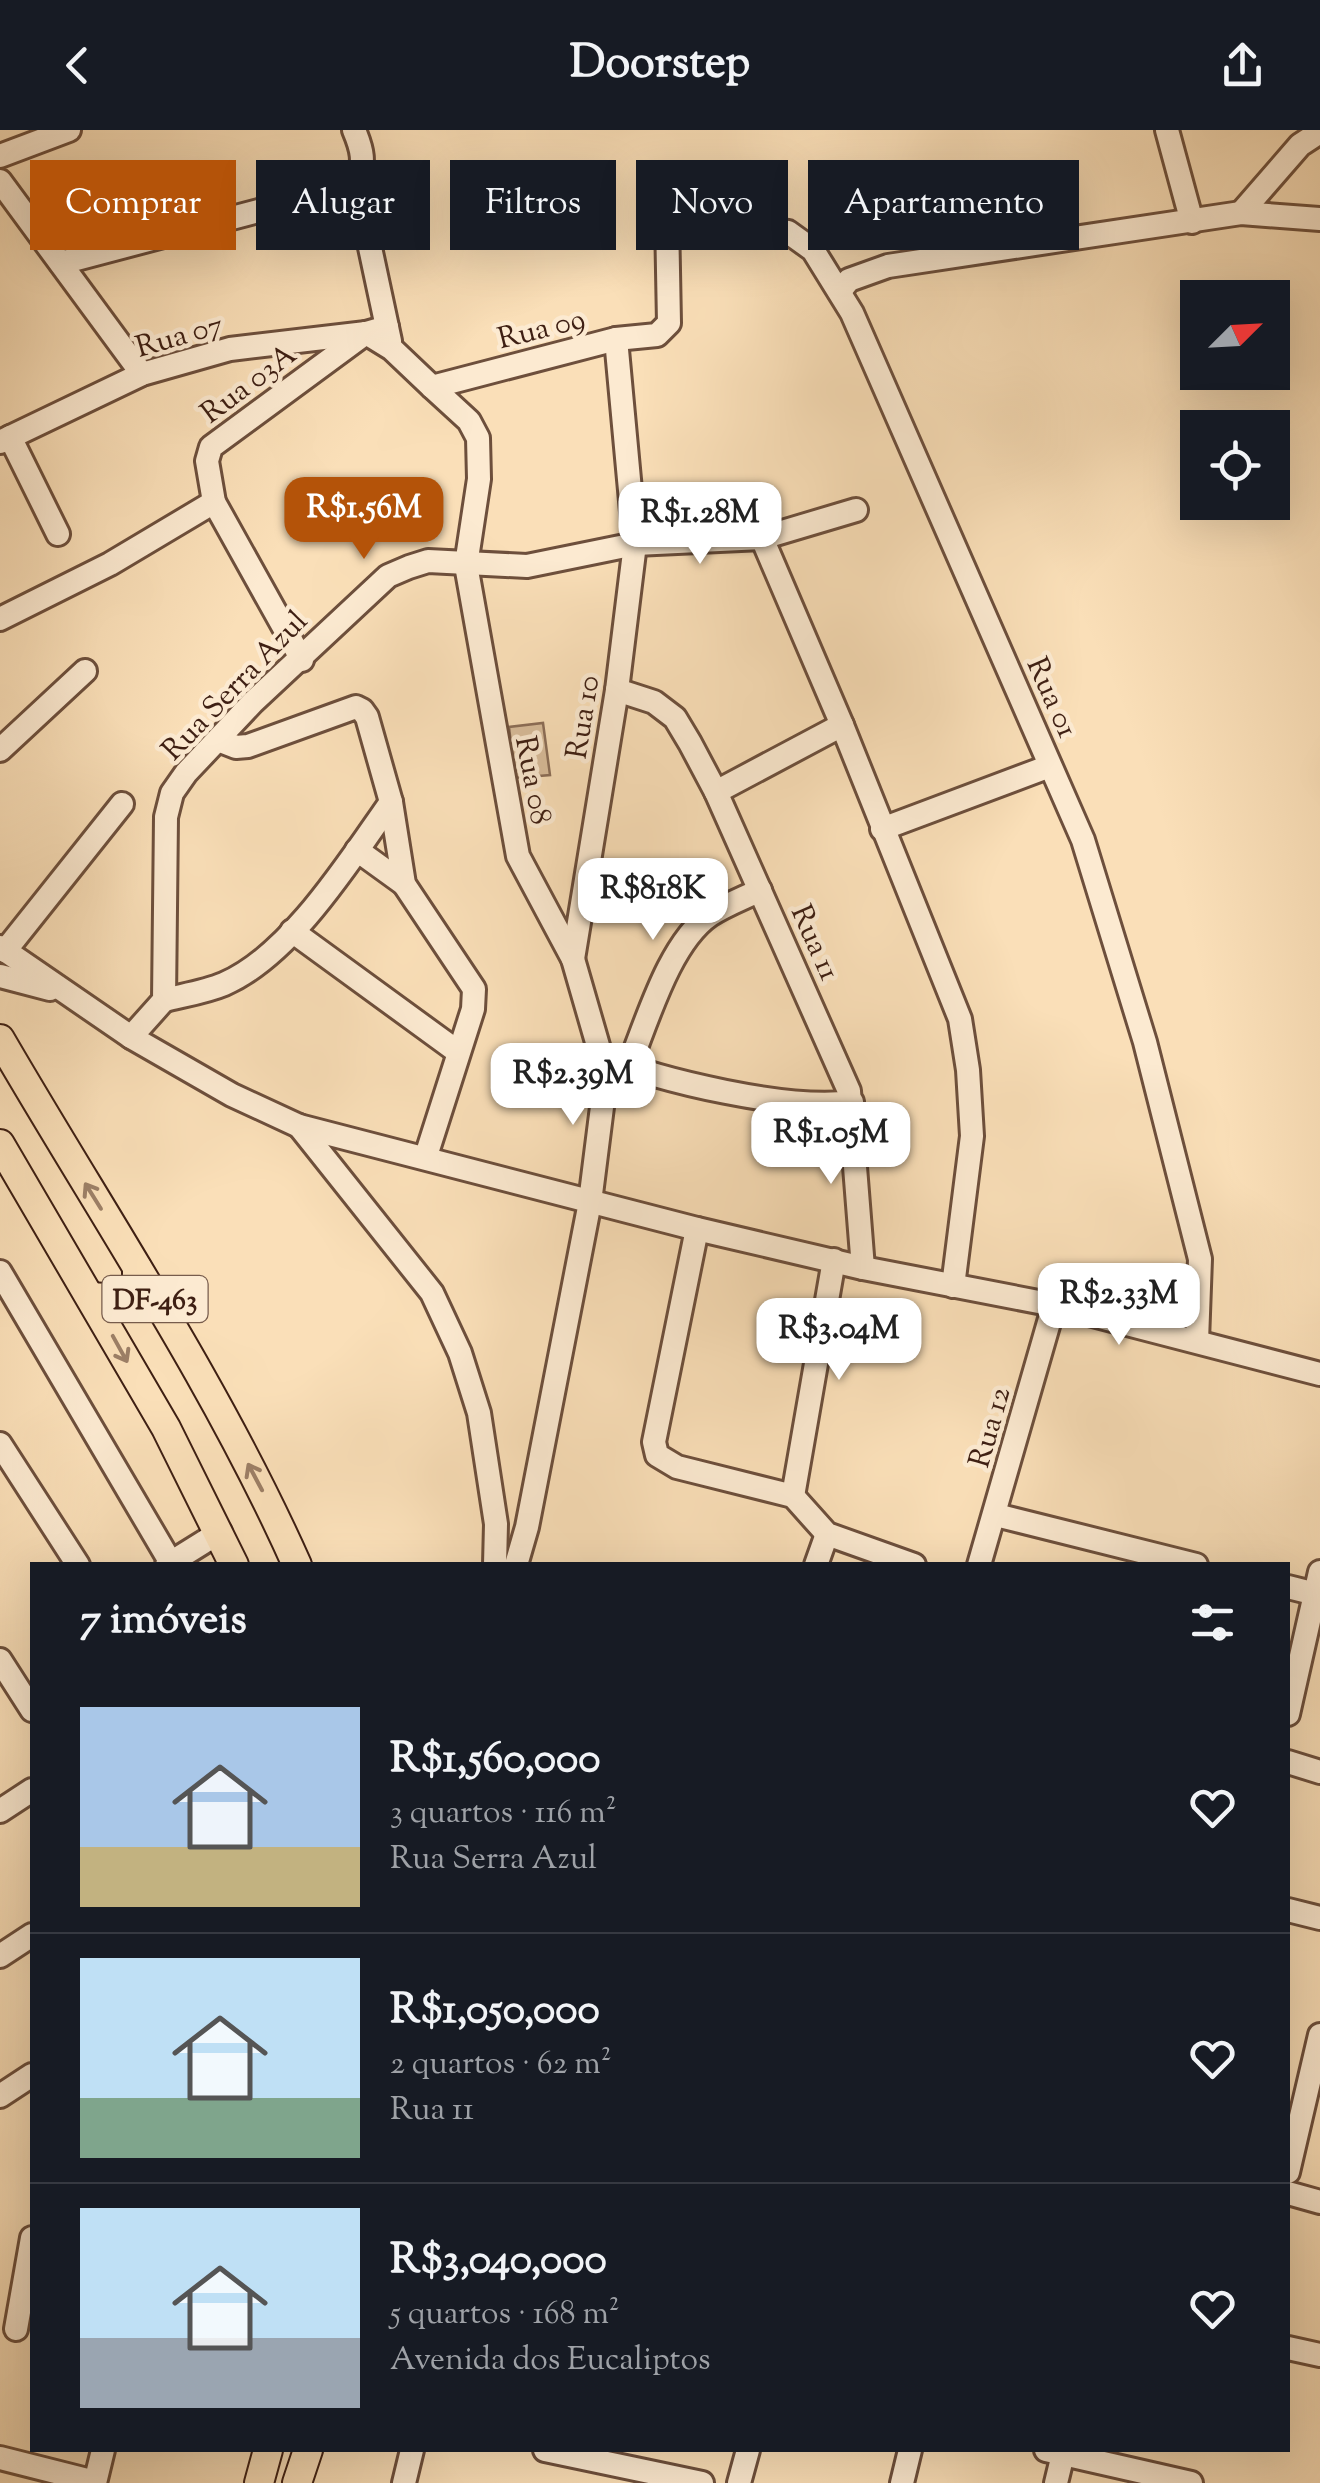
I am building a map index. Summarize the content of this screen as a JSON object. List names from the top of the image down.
{
  "streets": {
    "main road": ["DF-463"],
    "street": [
      "Rua 09",
      "Rua 07",
      "Rua 03A",
      "Rua Serra Azul",
      "Rua 01",
      "Rua 10",
      "Rua 08",
      "Rua 11",
      "Rua 12"
    ]
  },
  "crossings": [
    ["Rua 09", "Rua 01"],
    ["Rua 09", "Rua 10"],
    ["Rua 09", "Rua 08"],
    ["Rua 07", "Rua 03A"],
    ["Rua 07", "Rua 08"],
    ["Rua 03A", "Rua Serra Azul"],
    ["Rua 03A", "Rua 08"],
    ["Rua Serra Azul", "Rua 10"],
    ["Rua Serra Azul", "Rua 08"],
    ["Rua 10", "Rua 08"],
    ["Rua 10", "Rua 11"]
  ],
  "north": "top right",
  "page": {
    "header": "Doorstep",
    "chip": [
      "Comprar",
      "Alugar",
      "Filtros",
      "Novo",
      "Apartamento"
    ],
    "price": [
      "R$1.56M",
      "R$1.28M",
      "R$818K",
      "R$2.39M",
      "R$1.05M",
      "R$2.33M",
      "R$3.04M"
    ],
    "heading": "7 imóveis",
    "list": [
      {
        "name": "R$1,560,000",
        "note": "3 quartos · 116 m² · Rua Serra Azul"
      },
      {
        "name": "R$1,050,000",
        "note": "2 quartos · 62 m² · Rua 11"
      },
      {
        "name": "R$3,040,000",
        "note": "5 quartos · 168 m² · Avenida dos Eucaliptos"
      }
    ]
  }
}
